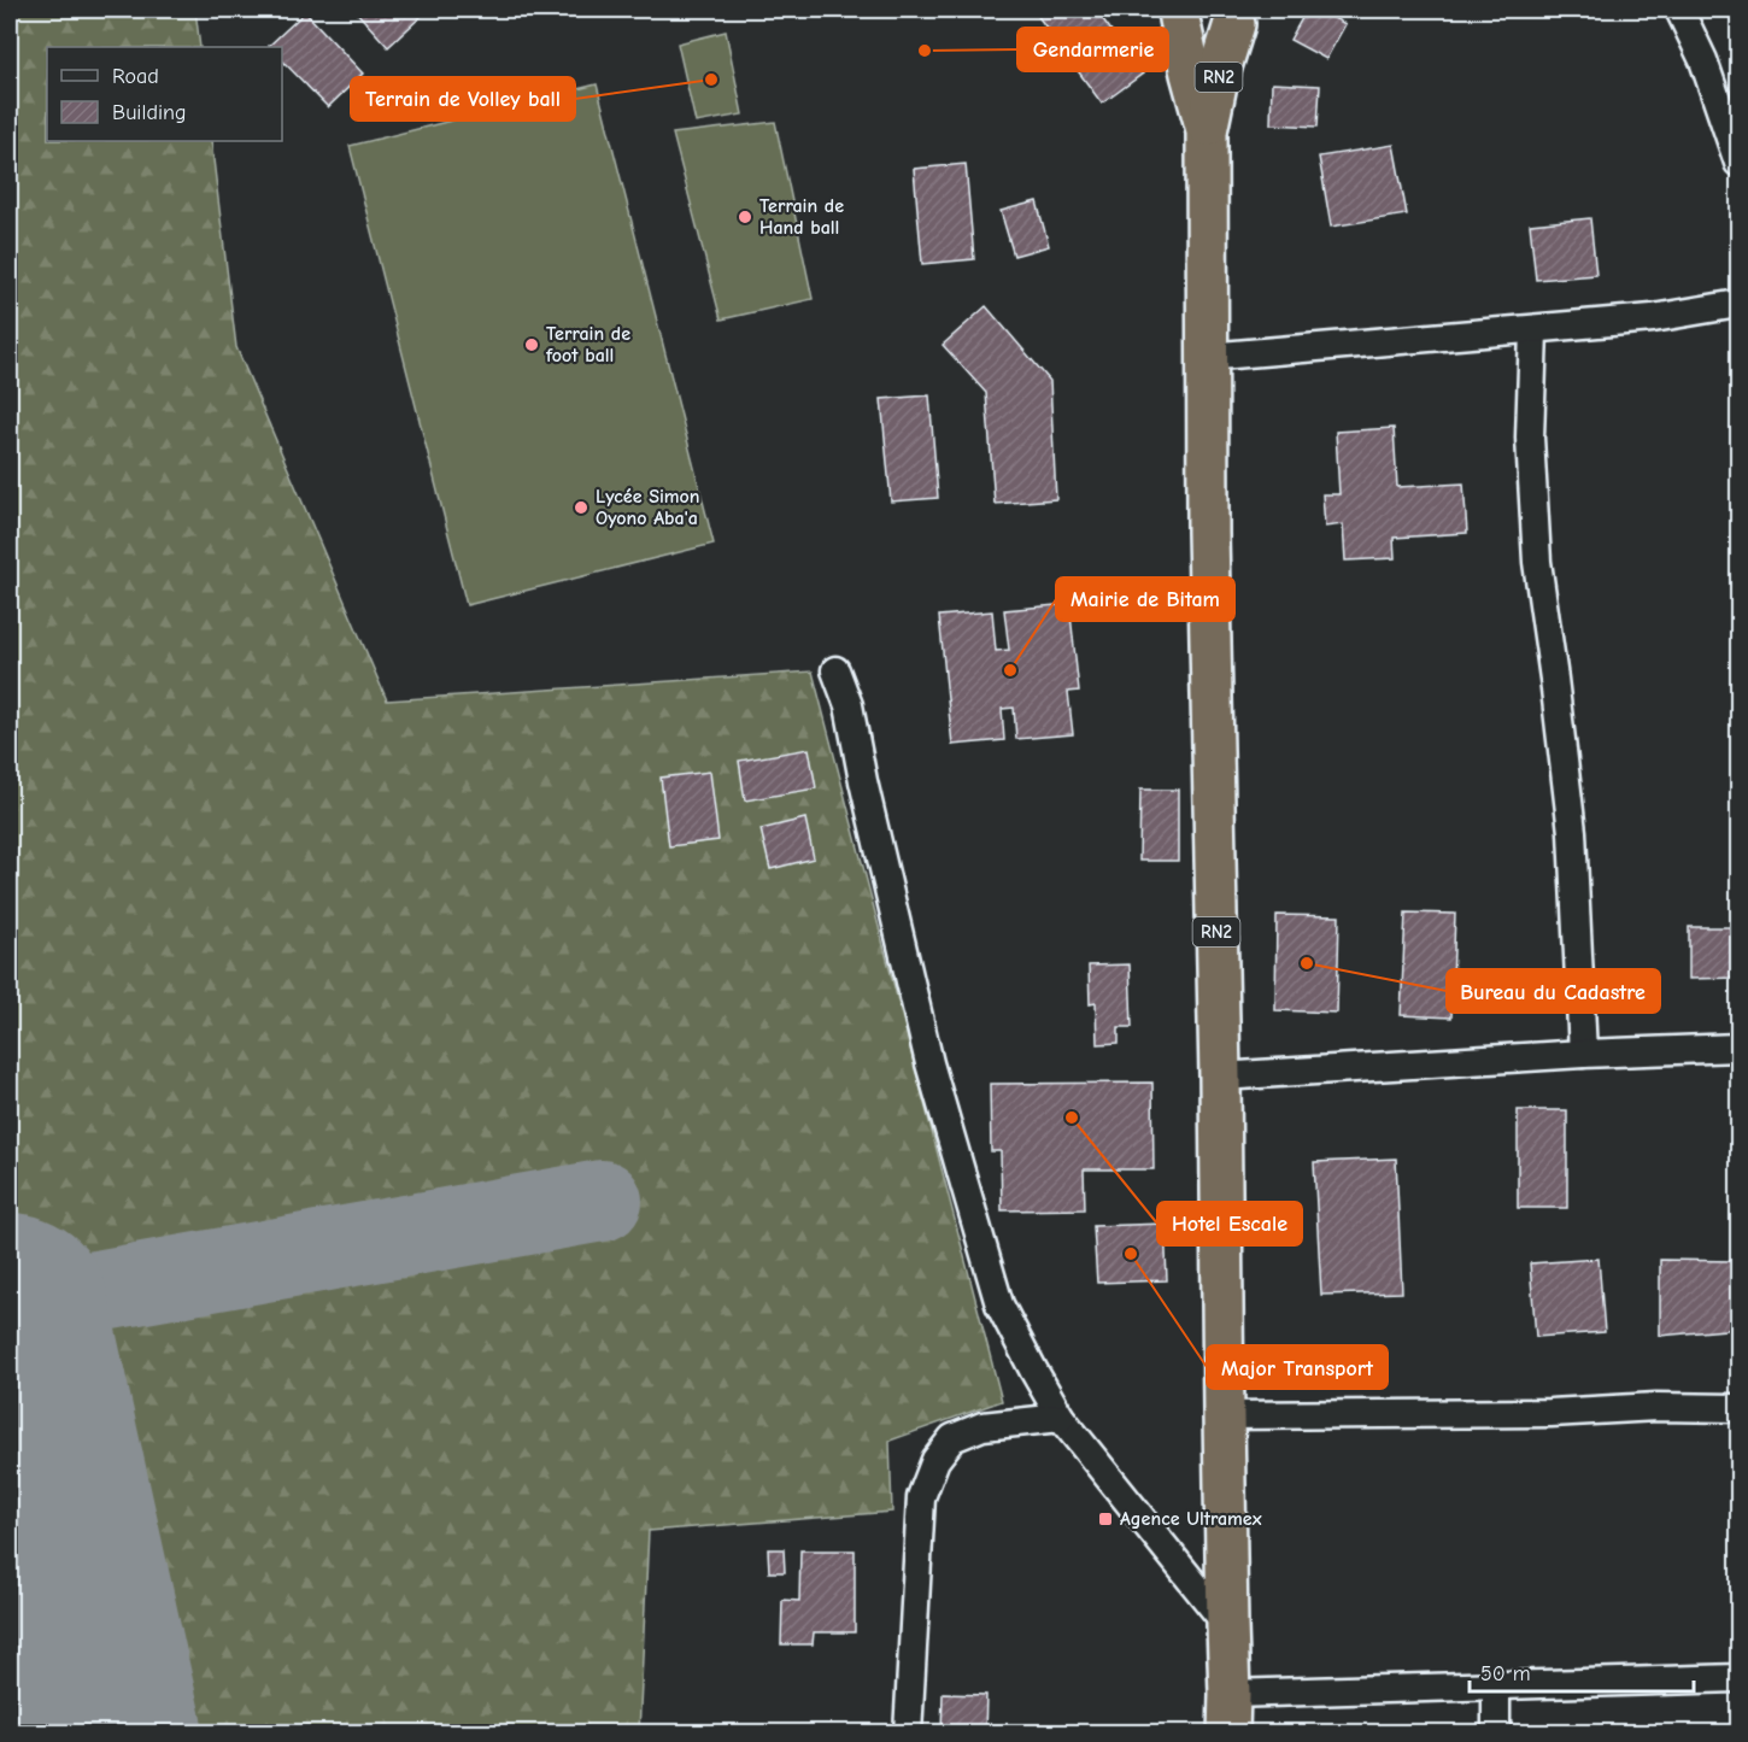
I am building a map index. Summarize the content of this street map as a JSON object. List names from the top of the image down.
{
  "streets": {
    "highway": ["RN2"]
  },
  "places": {
    "other": [
      "Gendarmerie",
      "Terrain de Volley ball",
      "Terrain de Hand ball",
      "Terrain de foot ball",
      "Lycée Simon Oyono Aba'a",
      "Mairie de Bitam",
      "Bureau du Cadastre",
      "Hotel Escale",
      "Major Transport"
    ],
    "transit": ["Agence Ultramex"]
  },
  "legend": ["Road", "Building"],
  "scale_bar": "50 m"
}
